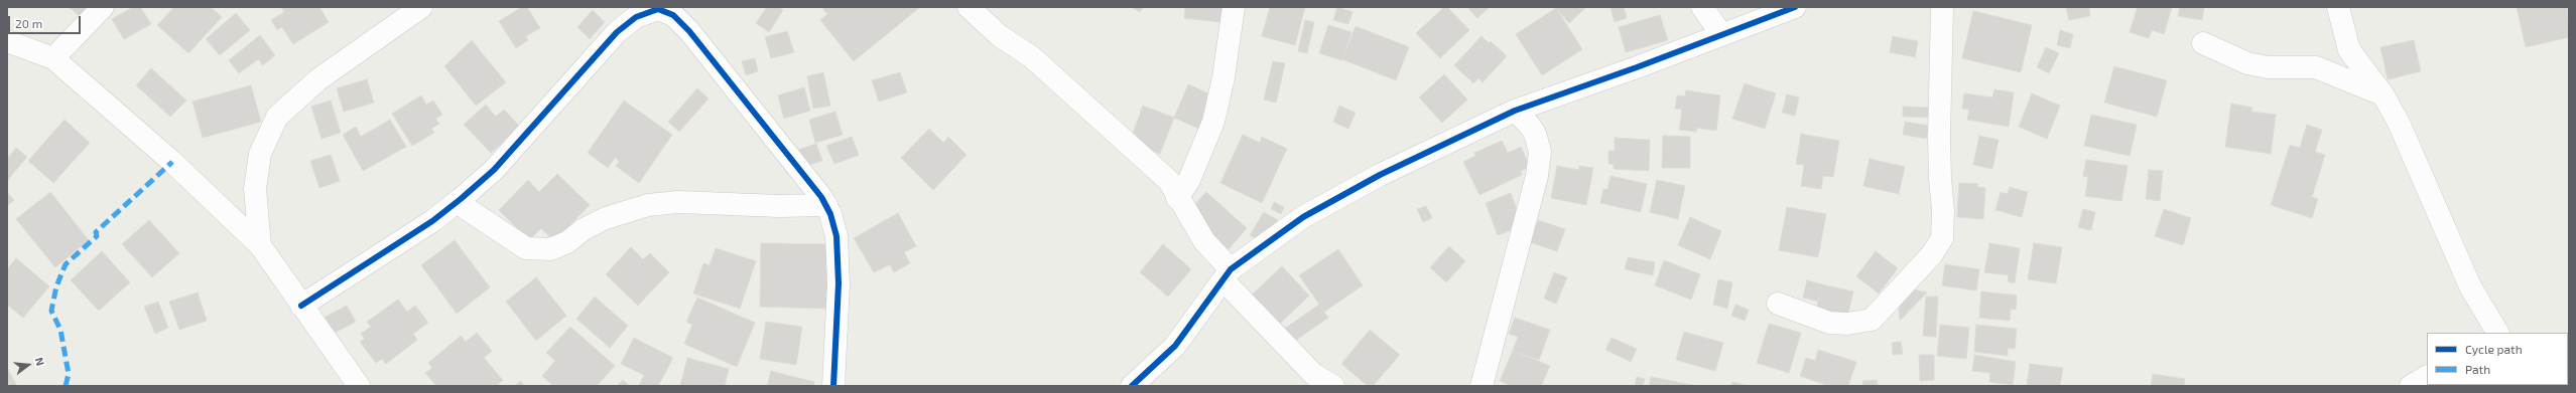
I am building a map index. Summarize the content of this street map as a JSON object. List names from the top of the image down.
{
  "legend": ["Cycle path", "Path"],
  "scale_bar": "20 m",
  "north": "right"
}
